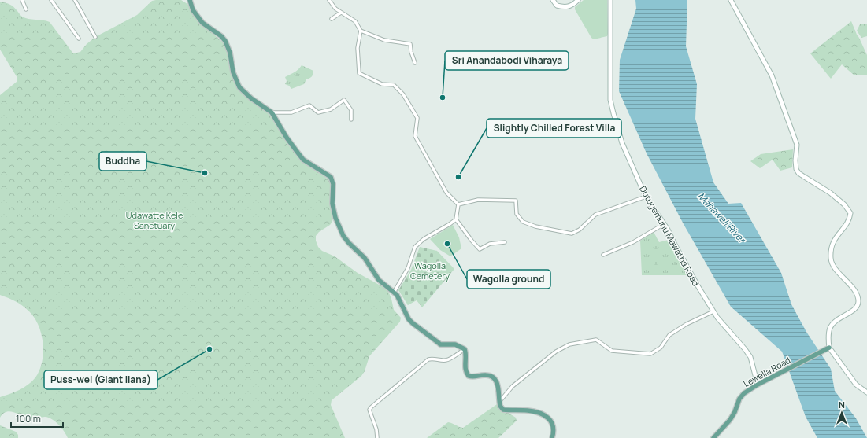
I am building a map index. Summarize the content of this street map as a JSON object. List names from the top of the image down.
{
  "streets": {
    "main road": ["Lewella Road"],
    "street": ["Dutugemunu Mawatha Road"]
  },
  "crossings": [
    ["Dutugemunu Mawatha Road", "Lewella Road"]
  ],
  "water": ["Mahaweli River"],
  "parks": ["Udawatte Kele Sanctuary", "Wagolla Cemetery"],
  "places": [
    "Sri Anandabodi Viharaya",
    "Buddha",
    "Slightly Chilled Forest Villa",
    "Wagolla ground",
    "Puss-wel (Giant liana)"
  ],
  "scale_bar": "100 m",
  "north": "top"
}
